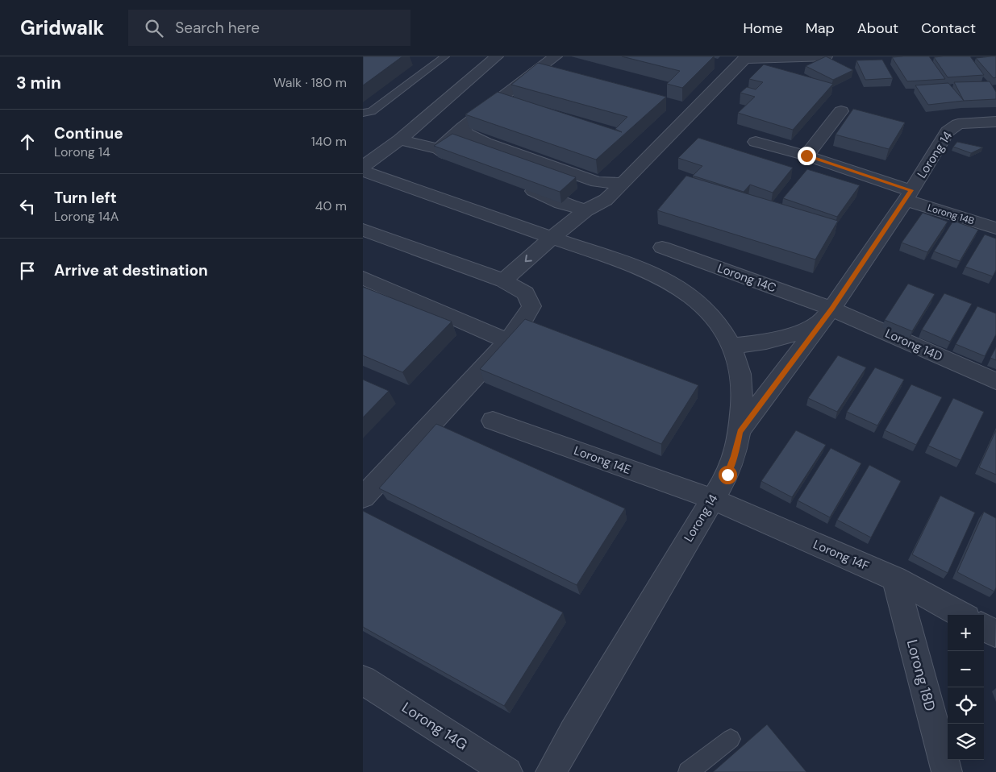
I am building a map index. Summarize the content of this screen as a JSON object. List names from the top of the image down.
{
  "streets": {
    "street": [
      "Lorong 14",
      "Lorong 14B",
      "Lorong 14C",
      "Lorong 14D",
      "Lorong 14E",
      "Lorong 14F",
      "Lorong 18D",
      "Lorong 14G"
    ]
  },
  "crossings": [
    ["Lorong 14", "Lorong 14B"],
    ["Lorong 14", "Lorong 14C"],
    ["Lorong 14", "Lorong 14D"],
    ["Lorong 14", "Lorong 14E"],
    ["Lorong 14", "Lorong 14F"],
    ["Lorong 14C", "Lorong 14D"],
    ["Lorong 14E", "Lorong 14F"],
    ["Lorong 14F", "Lorong 18D"]
  ],
  "page": {
    "header": "Gridwalk",
    "search": "Search here",
    "nav": [
      "Home",
      "Map",
      "About",
      "Contact"
    ],
    "heading": ["3 min", "Walk · 180 m"],
    "list": [
      ["Continue", "Lorong 14", "140 m"],
      ["Turn left", "Lorong 14A", "40 m"],
      "Arrive at destination"
    ],
    "map_buttons": ["+", "−"]
  }
}
